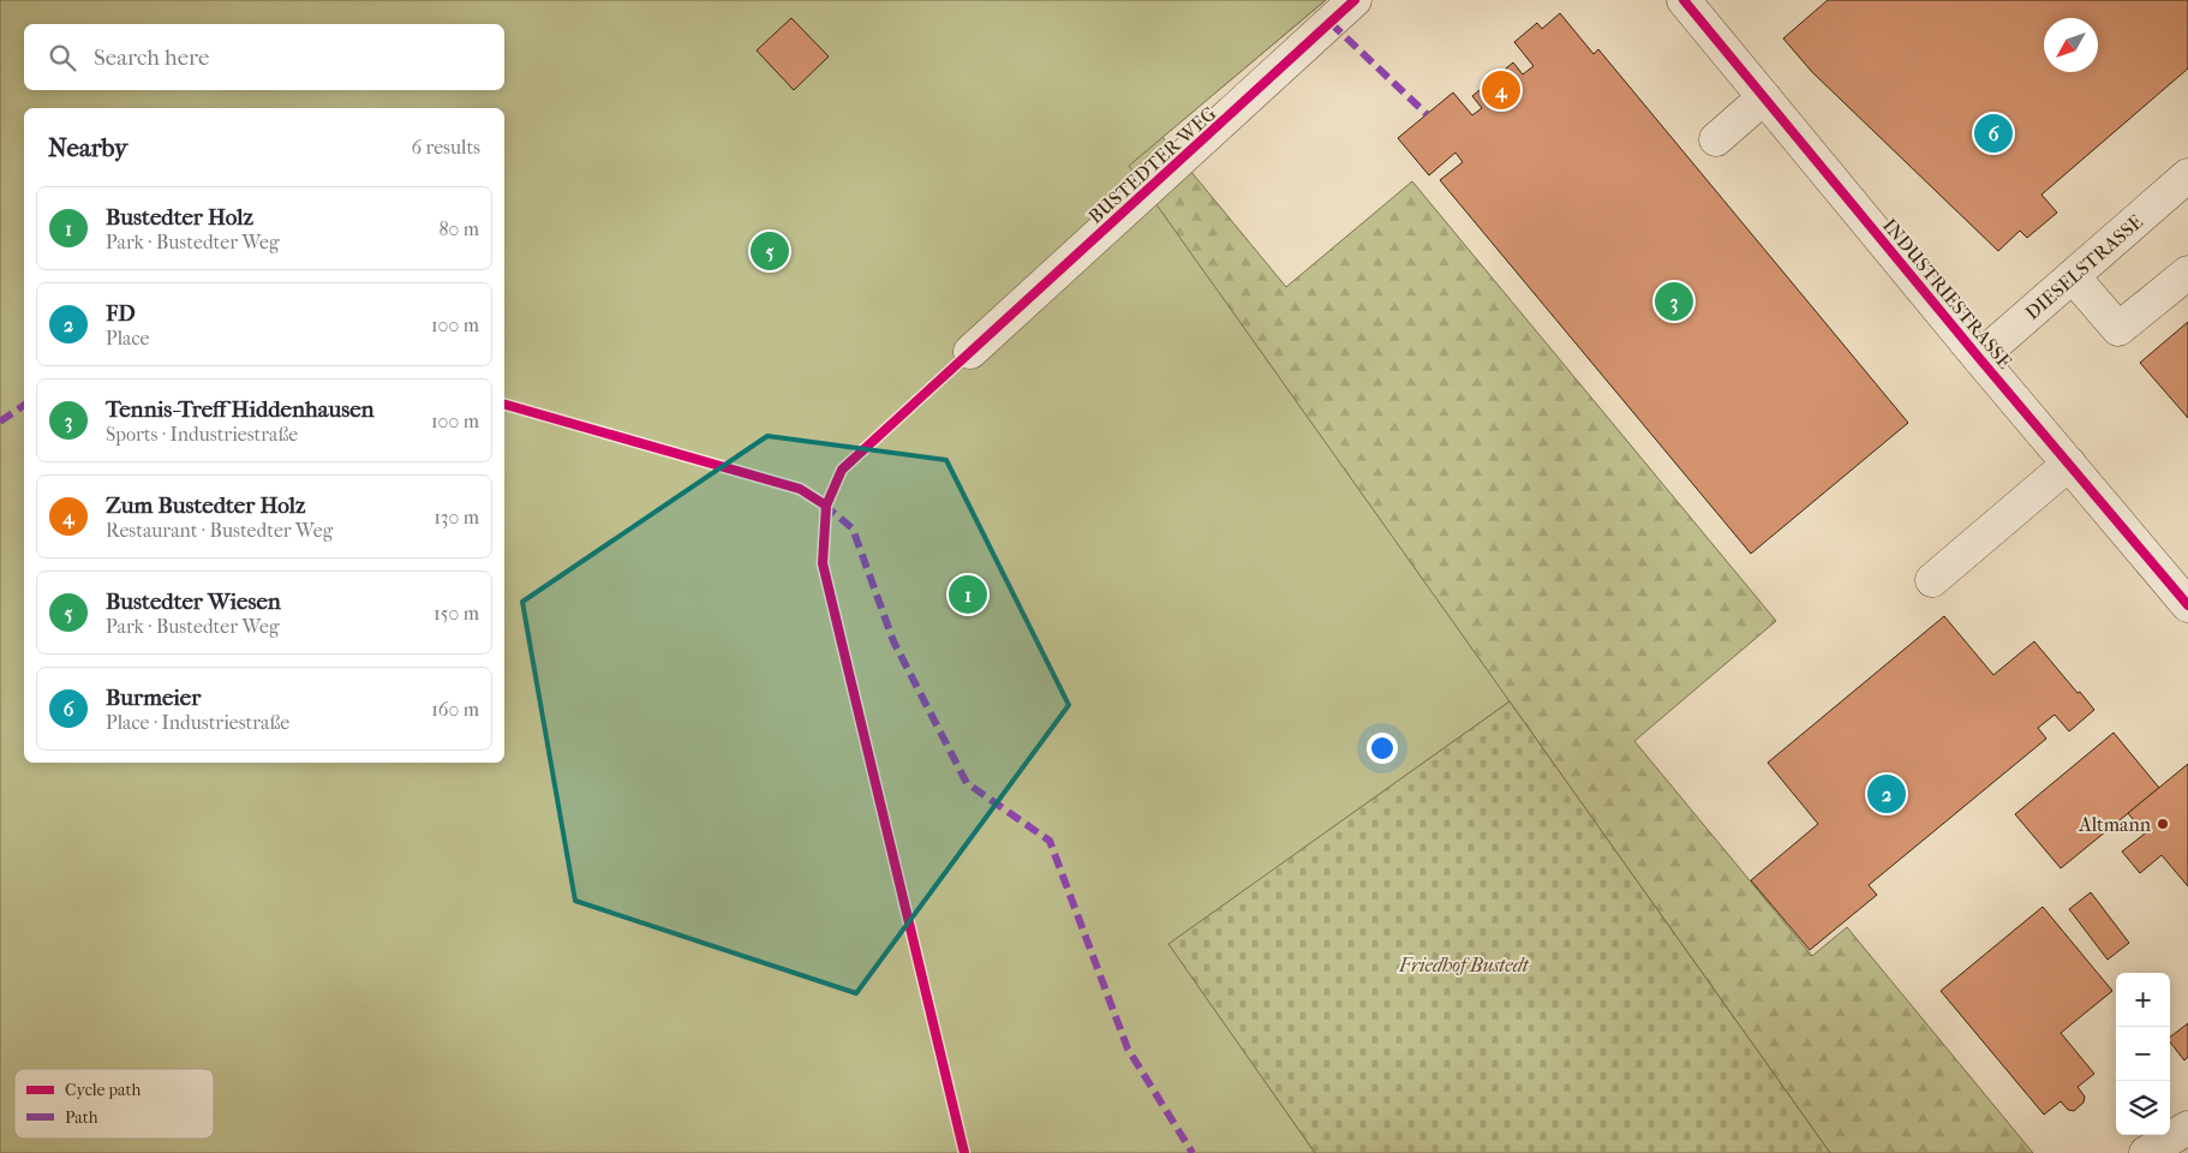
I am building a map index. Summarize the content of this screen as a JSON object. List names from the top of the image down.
{
  "streets": {
    "street": ["BUSTEDTER WEG", "DIESELSTRASSE", "INDUSTRIESTRASSE"]
  },
  "crossings": [
    ["DIESELSTRASSE", "INDUSTRIESTRASSE"]
  ],
  "parks": ["Friedhof Bustedt"],
  "places": ["Altmann"],
  "legend": ["Cycle path", "Path"],
  "north": "bottom left",
  "page": {
    "search": "Search here",
    "pins": [
      "4",
      "6",
      "5",
      "3",
      "1",
      "2"
    ],
    "heading": ["Nearby", "6 results"],
    "list": [
      {
        "mark": "1",
        "name": "Bustedter Holz",
        "note": "Park · Bustedter Weg",
        "value": "80 m"
      },
      {
        "mark": "2",
        "name": "FD",
        "note": "Place",
        "value": "100 m"
      },
      {
        "mark": "3",
        "name": "Tennis-Treff Hiddenhausen",
        "note": "Sports · Industriestraße",
        "value": "100 m"
      },
      {
        "mark": "4",
        "name": "Zum Bustedter Holz",
        "note": "Restaurant · Bustedter Weg",
        "value": "130 m"
      },
      {
        "mark": "5",
        "name": "Bustedter Wiesen",
        "note": "Park · Bustedter Weg",
        "value": "150 m"
      },
      {
        "mark": "6",
        "name": "Burmeier",
        "note": "Place · Industriestraße",
        "value": "160 m"
      }
    ],
    "map_buttons": ["+", "−"]
  }
}
